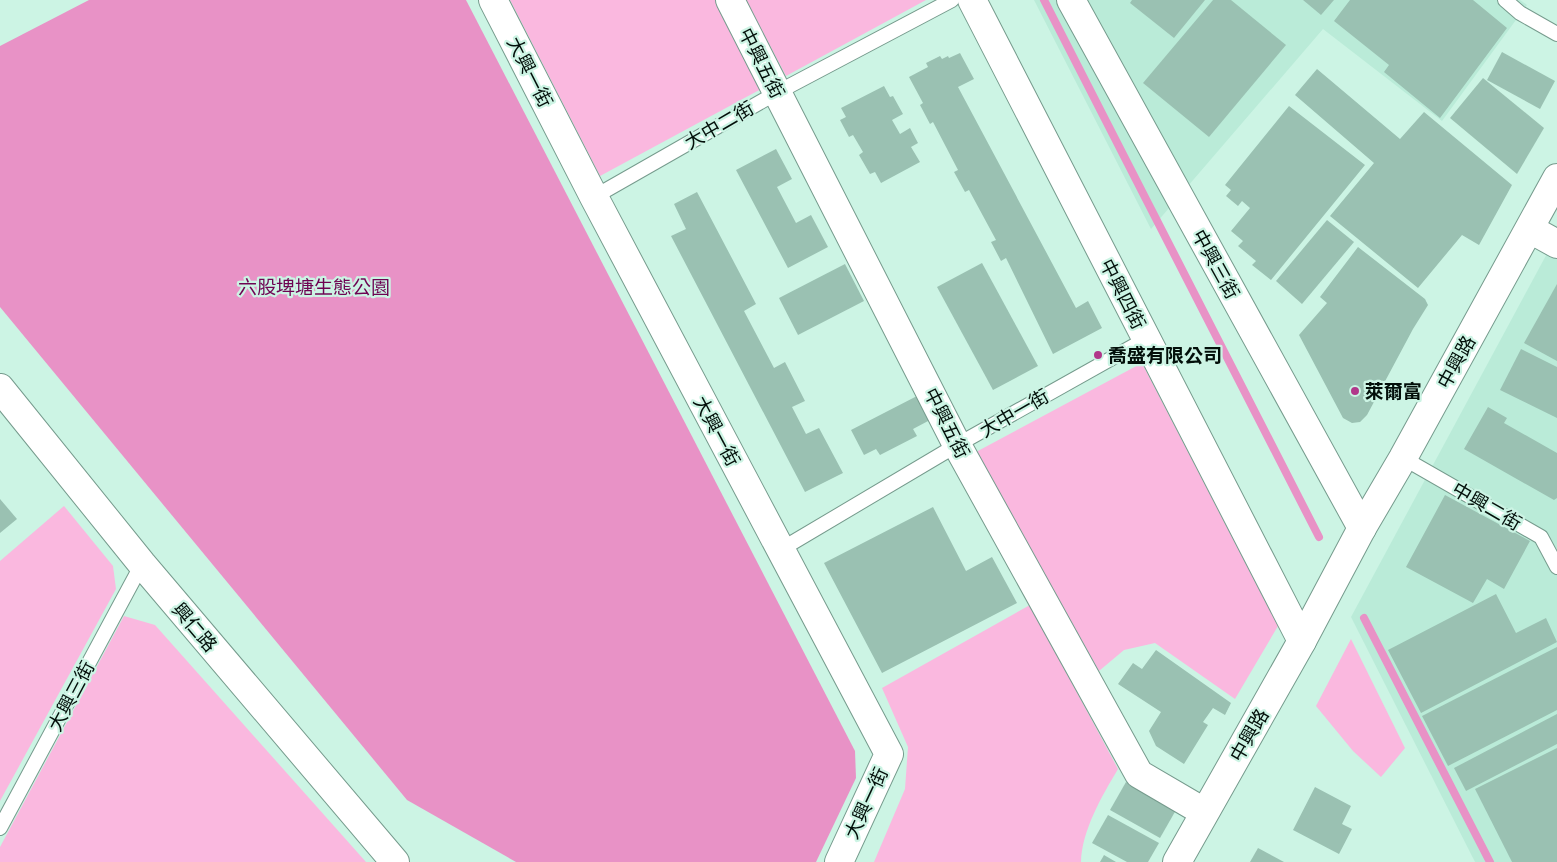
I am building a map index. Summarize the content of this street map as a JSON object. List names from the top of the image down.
{
  "streets": {
    "street": [
      "中興五街",
      "大興一街",
      "中興三街",
      "中興四街",
      "中興路",
      "興仁路"
    ],
    "lane": [
      "大中二街",
      "大中一街",
      "中興二街",
      "大興三街"
    ]
  },
  "crossings": [
    ["中興五街", "大中二街"],
    ["中興五街", "中興路"],
    ["中興五街", "大中一街"],
    ["大興一街", "大中二街"],
    ["大興一街", "大中一街"],
    ["中興三街", "中興路"],
    ["中興四街", "中興路"],
    ["中興四街", "大中一街"],
    ["中興路", "中興二街"],
    ["興仁路", "大興三街"]
  ],
  "parks": ["六股埤塘生態公園"],
  "places": ["喬盛有限公司", "萊爾富"]
}
